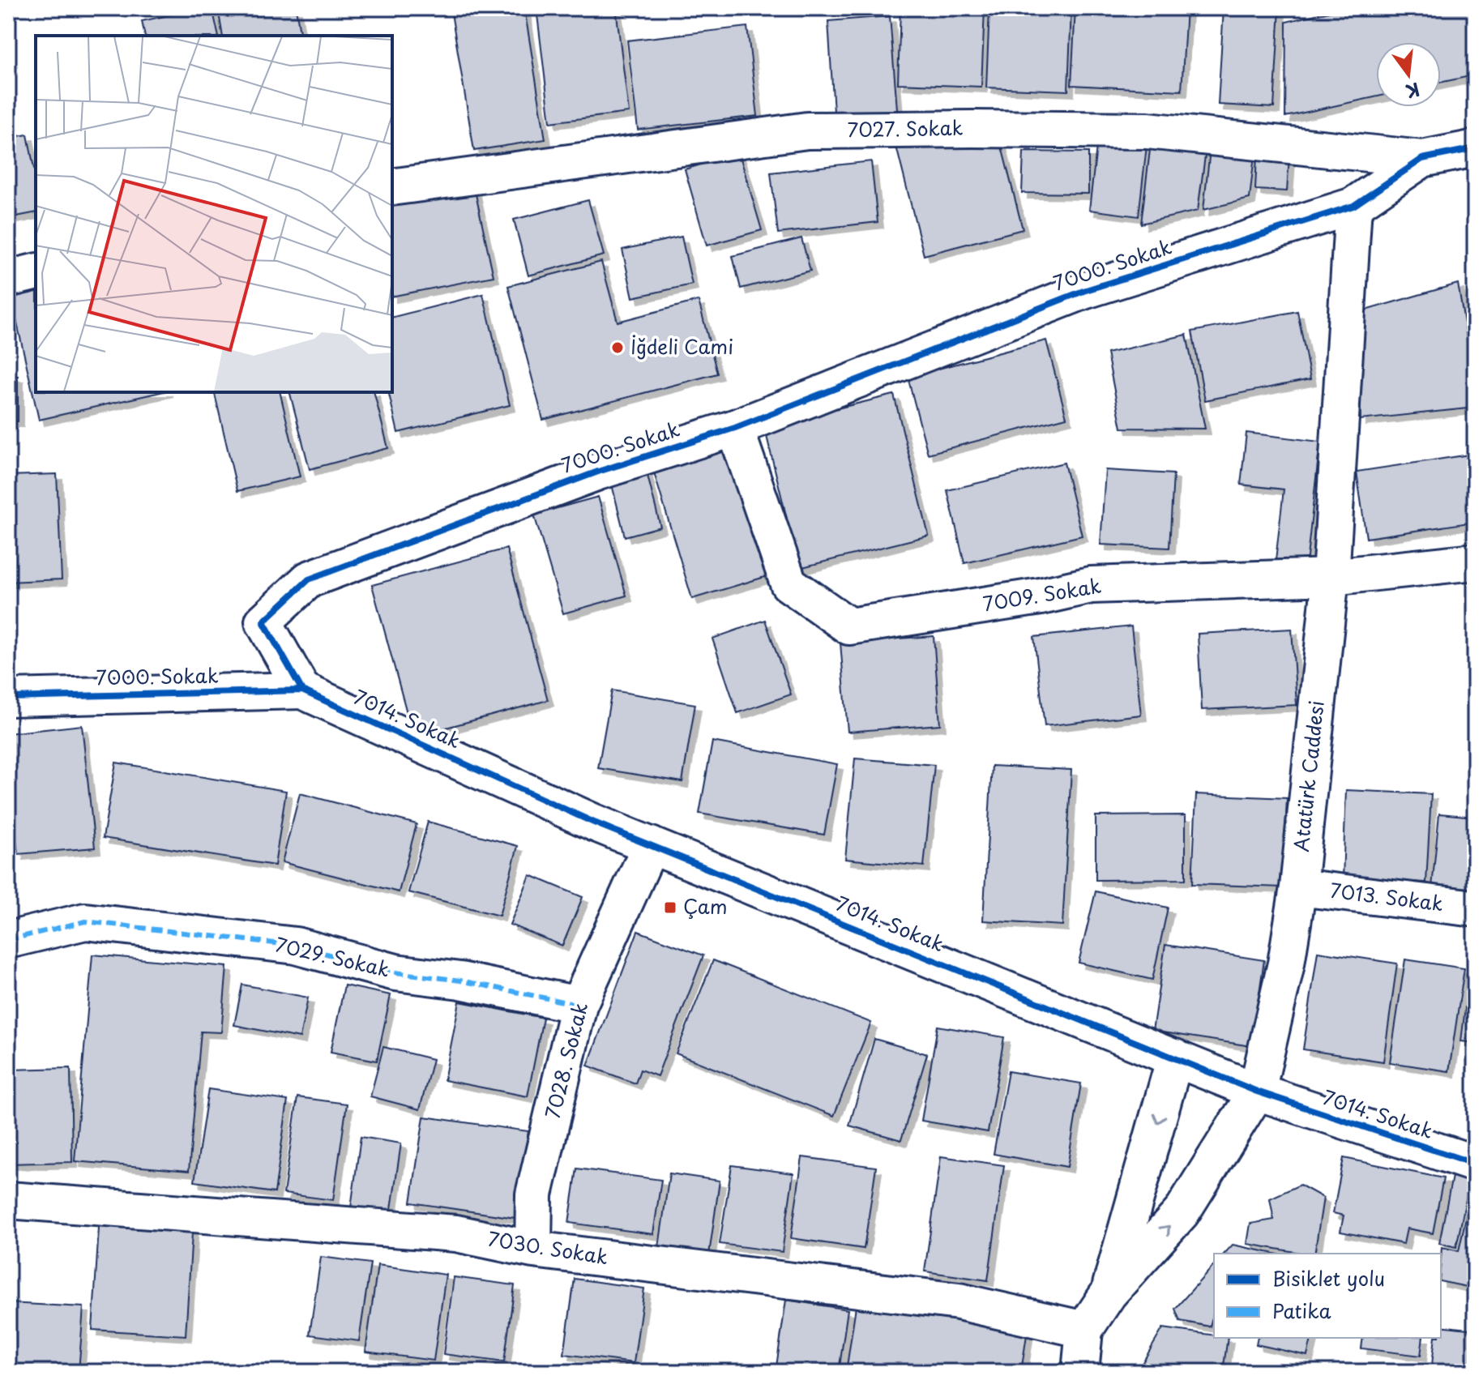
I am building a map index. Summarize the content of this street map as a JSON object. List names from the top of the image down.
{
  "streets": {
    "street": [
      "7027. Sokak",
      "7000. Sokak",
      "7009. Sokak",
      "7014. Sokak",
      "Atatürk Caddesi",
      "7013. Sokak",
      "7029. Sokak",
      "7028. Sokak",
      "7030. Sokak"
    ]
  },
  "crossings": [
    ["7027. Sokak", "7000. Sokak"],
    ["7000. Sokak", "7009. Sokak"],
    ["7000. Sokak", "7014. Sokak"],
    ["7000. Sokak", "Atatürk Caddesi"],
    ["7009. Sokak", "Atatürk Caddesi"],
    ["7014. Sokak", "Atatürk Caddesi"],
    ["7014. Sokak", "7028. Sokak"],
    ["Atatürk Caddesi", "7013. Sokak"],
    ["Atatürk Caddesi", "7030. Sokak"],
    ["7029. Sokak", "7028. Sokak"],
    ["7028. Sokak", "7030. Sokak"]
  ],
  "places": {
    "other": ["İğdeli Cami"],
    "transit": ["Çam"]
  },
  "legend": ["Bisiklet yolu", "Patika"],
  "north": "bottom"
}
